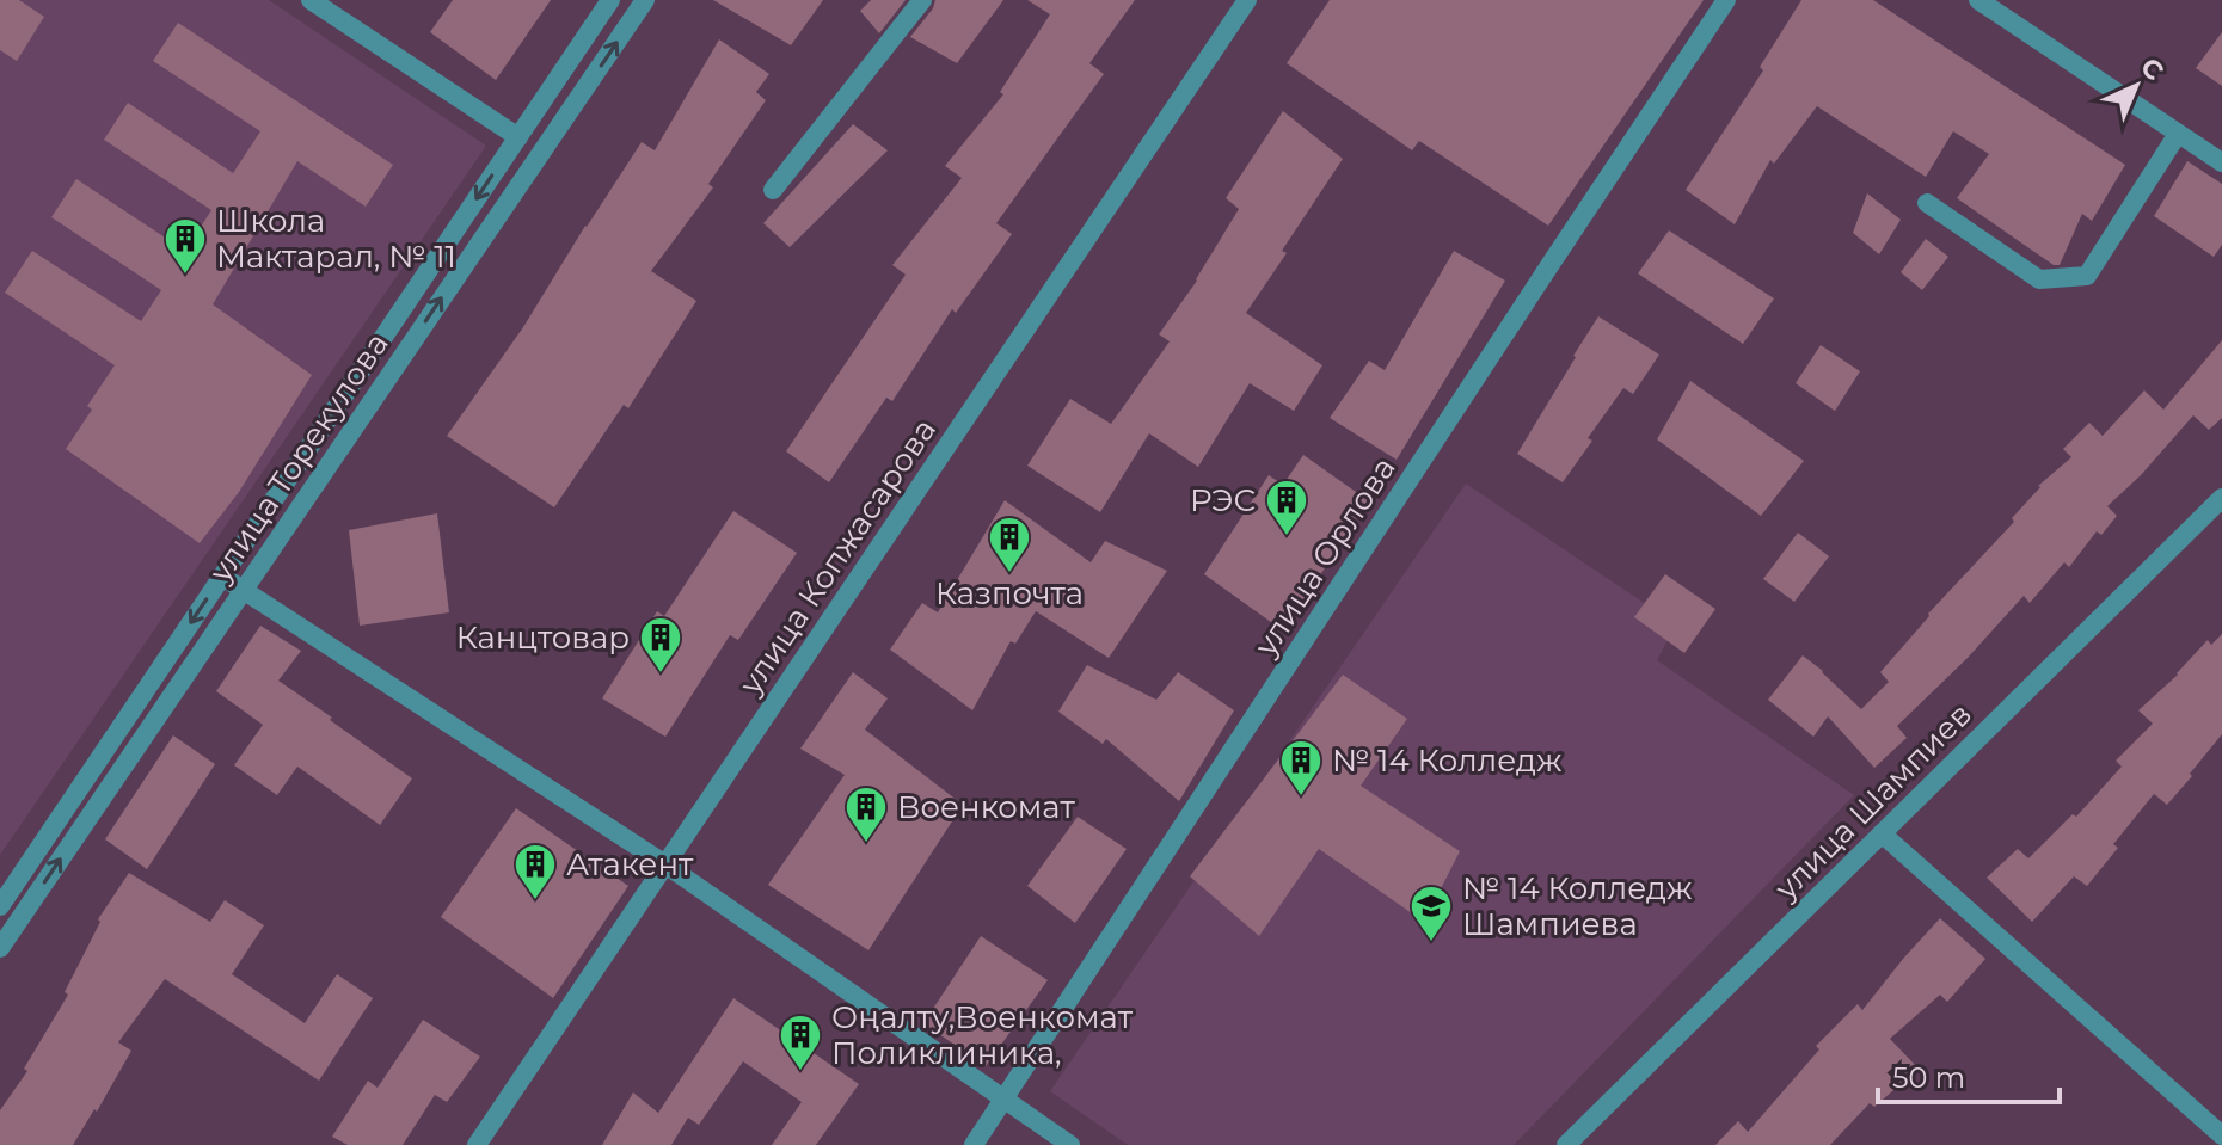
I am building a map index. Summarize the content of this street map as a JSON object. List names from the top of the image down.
{
  "streets": {
    "street": [
      "улица Торекулова",
      "улица Копжасарова",
      "улица Орлова",
      "улица Шампиев"
    ]
  },
  "places": {
    "building": [
      "Школа Мактарал, № 11",
      "РЭС",
      "Казпочта",
      "Канцтовар",
      "№ 14 Колледж",
      "Военкомат",
      "Атакент",
      "Оңалту,Военкомат Поликлиника,"
    ],
    "school or university": ["№ 14 Колледж Шампиева"]
  },
  "scale_bar": "50 m",
  "north": "top right"
}
